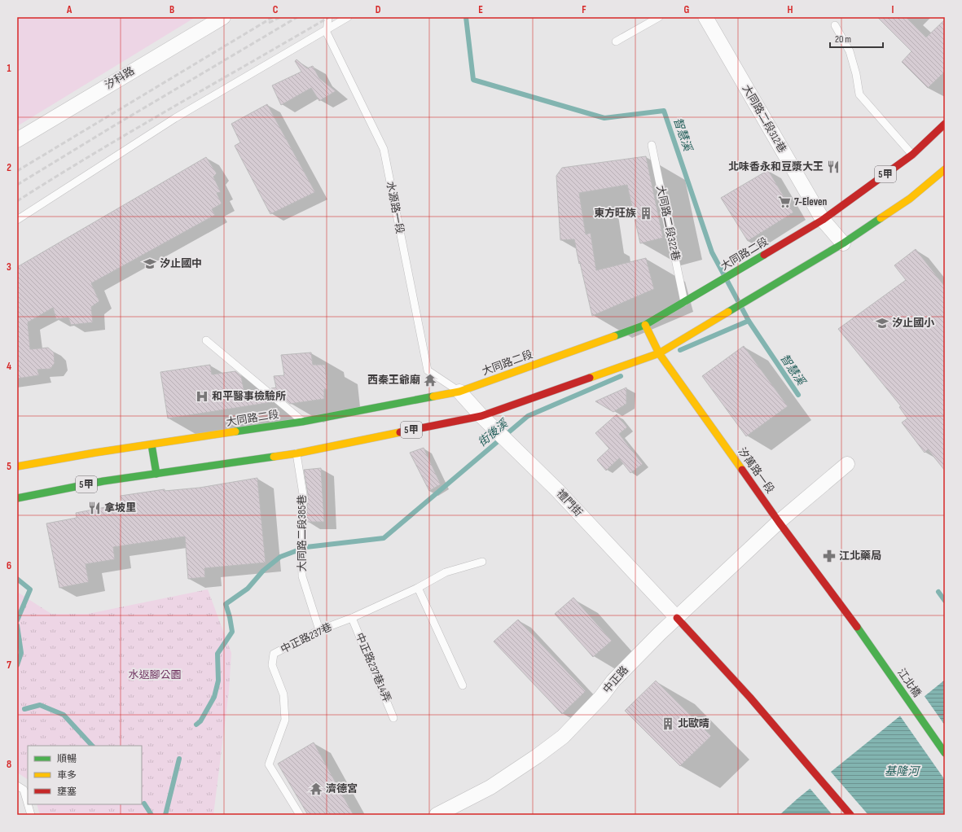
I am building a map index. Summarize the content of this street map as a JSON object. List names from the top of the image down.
{
  "streets": {
    "main road": [
      "5甲",
      "大同路二段",
      "汐萬路一段",
      "江北橋"
    ],
    "street": [
      "汐科路",
      "大同路二段312巷",
      "禮門街",
      "中正路"
    ],
    "lane": [
      "水源路一段",
      "大同路二段322巷",
      "大同路二段385巷",
      "中正路237巷",
      "中正路237巷14弄"
    ]
  },
  "crossings": [
    ["大同路二段312巷", "5甲"],
    ["大同路二段312巷", "大同路二段"],
    ["5甲", "汐萬路一段"],
    ["5甲", "禮門街"],
    ["5甲", "大同路二段385巷"],
    ["水源路一段", "大同路二段"],
    ["水源路一段", "禮門街"],
    ["大同路二段322巷", "大同路二段"],
    ["大同路二段", "汐萬路一段"],
    ["大同路二段", "禮門街"],
    ["汐萬路一段", "中正路"],
    ["汐萬路一段", "江北橋"],
    ["禮門街", "中正路"],
    ["大同路二段385巷", "中正路237巷"],
    ["中正路237巷", "中正路237巷14弄"]
  ],
  "water": ["智慧溪", "街後溪", "基隆河"],
  "parks": ["水返腳公園"],
  "places": {
    "restaurant": ["北味香永和豆漿大王", "拿坡里"],
    "supermarket": ["7-Eleven"],
    "building": ["東方旺族", "北歐晴"],
    "school or university": ["汐止國中", "汐止國小"],
    "temple": ["西秦王爺廟", "濟德宮"],
    "hospital": ["和平醫事檢驗所"],
    "pharmacy": ["江北藥局"]
  },
  "legend": ["順暢", "車多", "壅塞"],
  "scale_bar": "20 m",
  "grid": {
    "columns": [
      "A",
      "B",
      "C",
      "D",
      "E",
      "F",
      "G",
      "H",
      "I"
    ],
    "rows": [
      "1",
      "2",
      "3",
      "4",
      "5",
      "6",
      "7",
      "8"
    ]
  }
}
